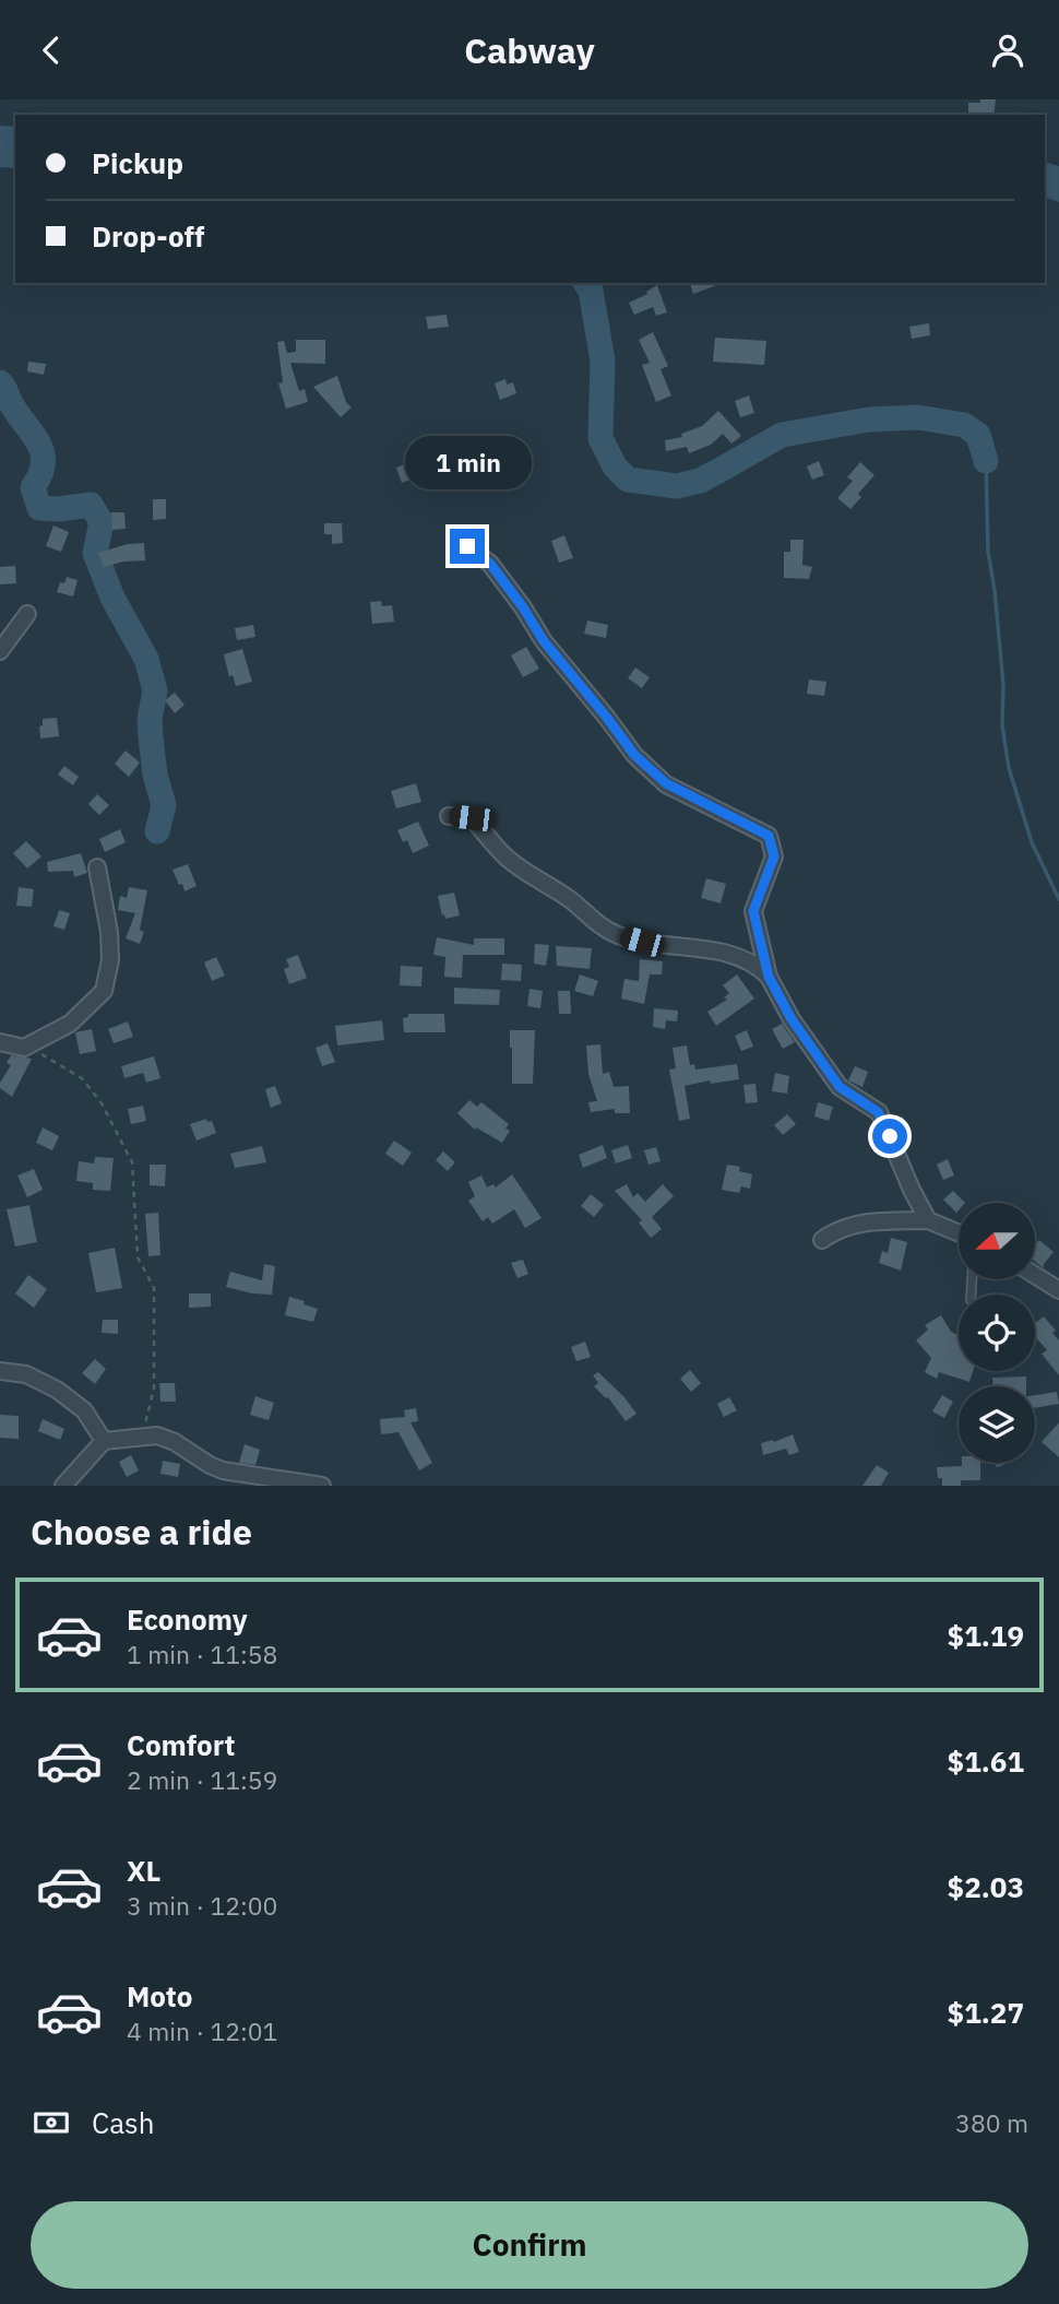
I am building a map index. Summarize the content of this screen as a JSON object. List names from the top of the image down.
{
  "north": "left",
  "page": {
    "header": "Cabway",
    "banner": ["Pickup", "Drop-off"],
    "bubble": "1 min",
    "heading": "Choose a ride",
    "list": [
      {
        "name": "Economy",
        "note": "1 min · 11:58",
        "value": "$1.19"
      },
      {
        "name": "Comfort",
        "note": "2 min · 11:59",
        "value": "$1.61"
      },
      {
        "name": "XL",
        "note": "3 min · 12:00",
        "value": "$2.03"
      },
      {
        "name": "Moto",
        "note": "4 min · 12:01",
        "value": "$1.27"
      }
    ],
    "pay": ["Cash", "380 m"],
    "buttons": "Confirm"
  }
}
